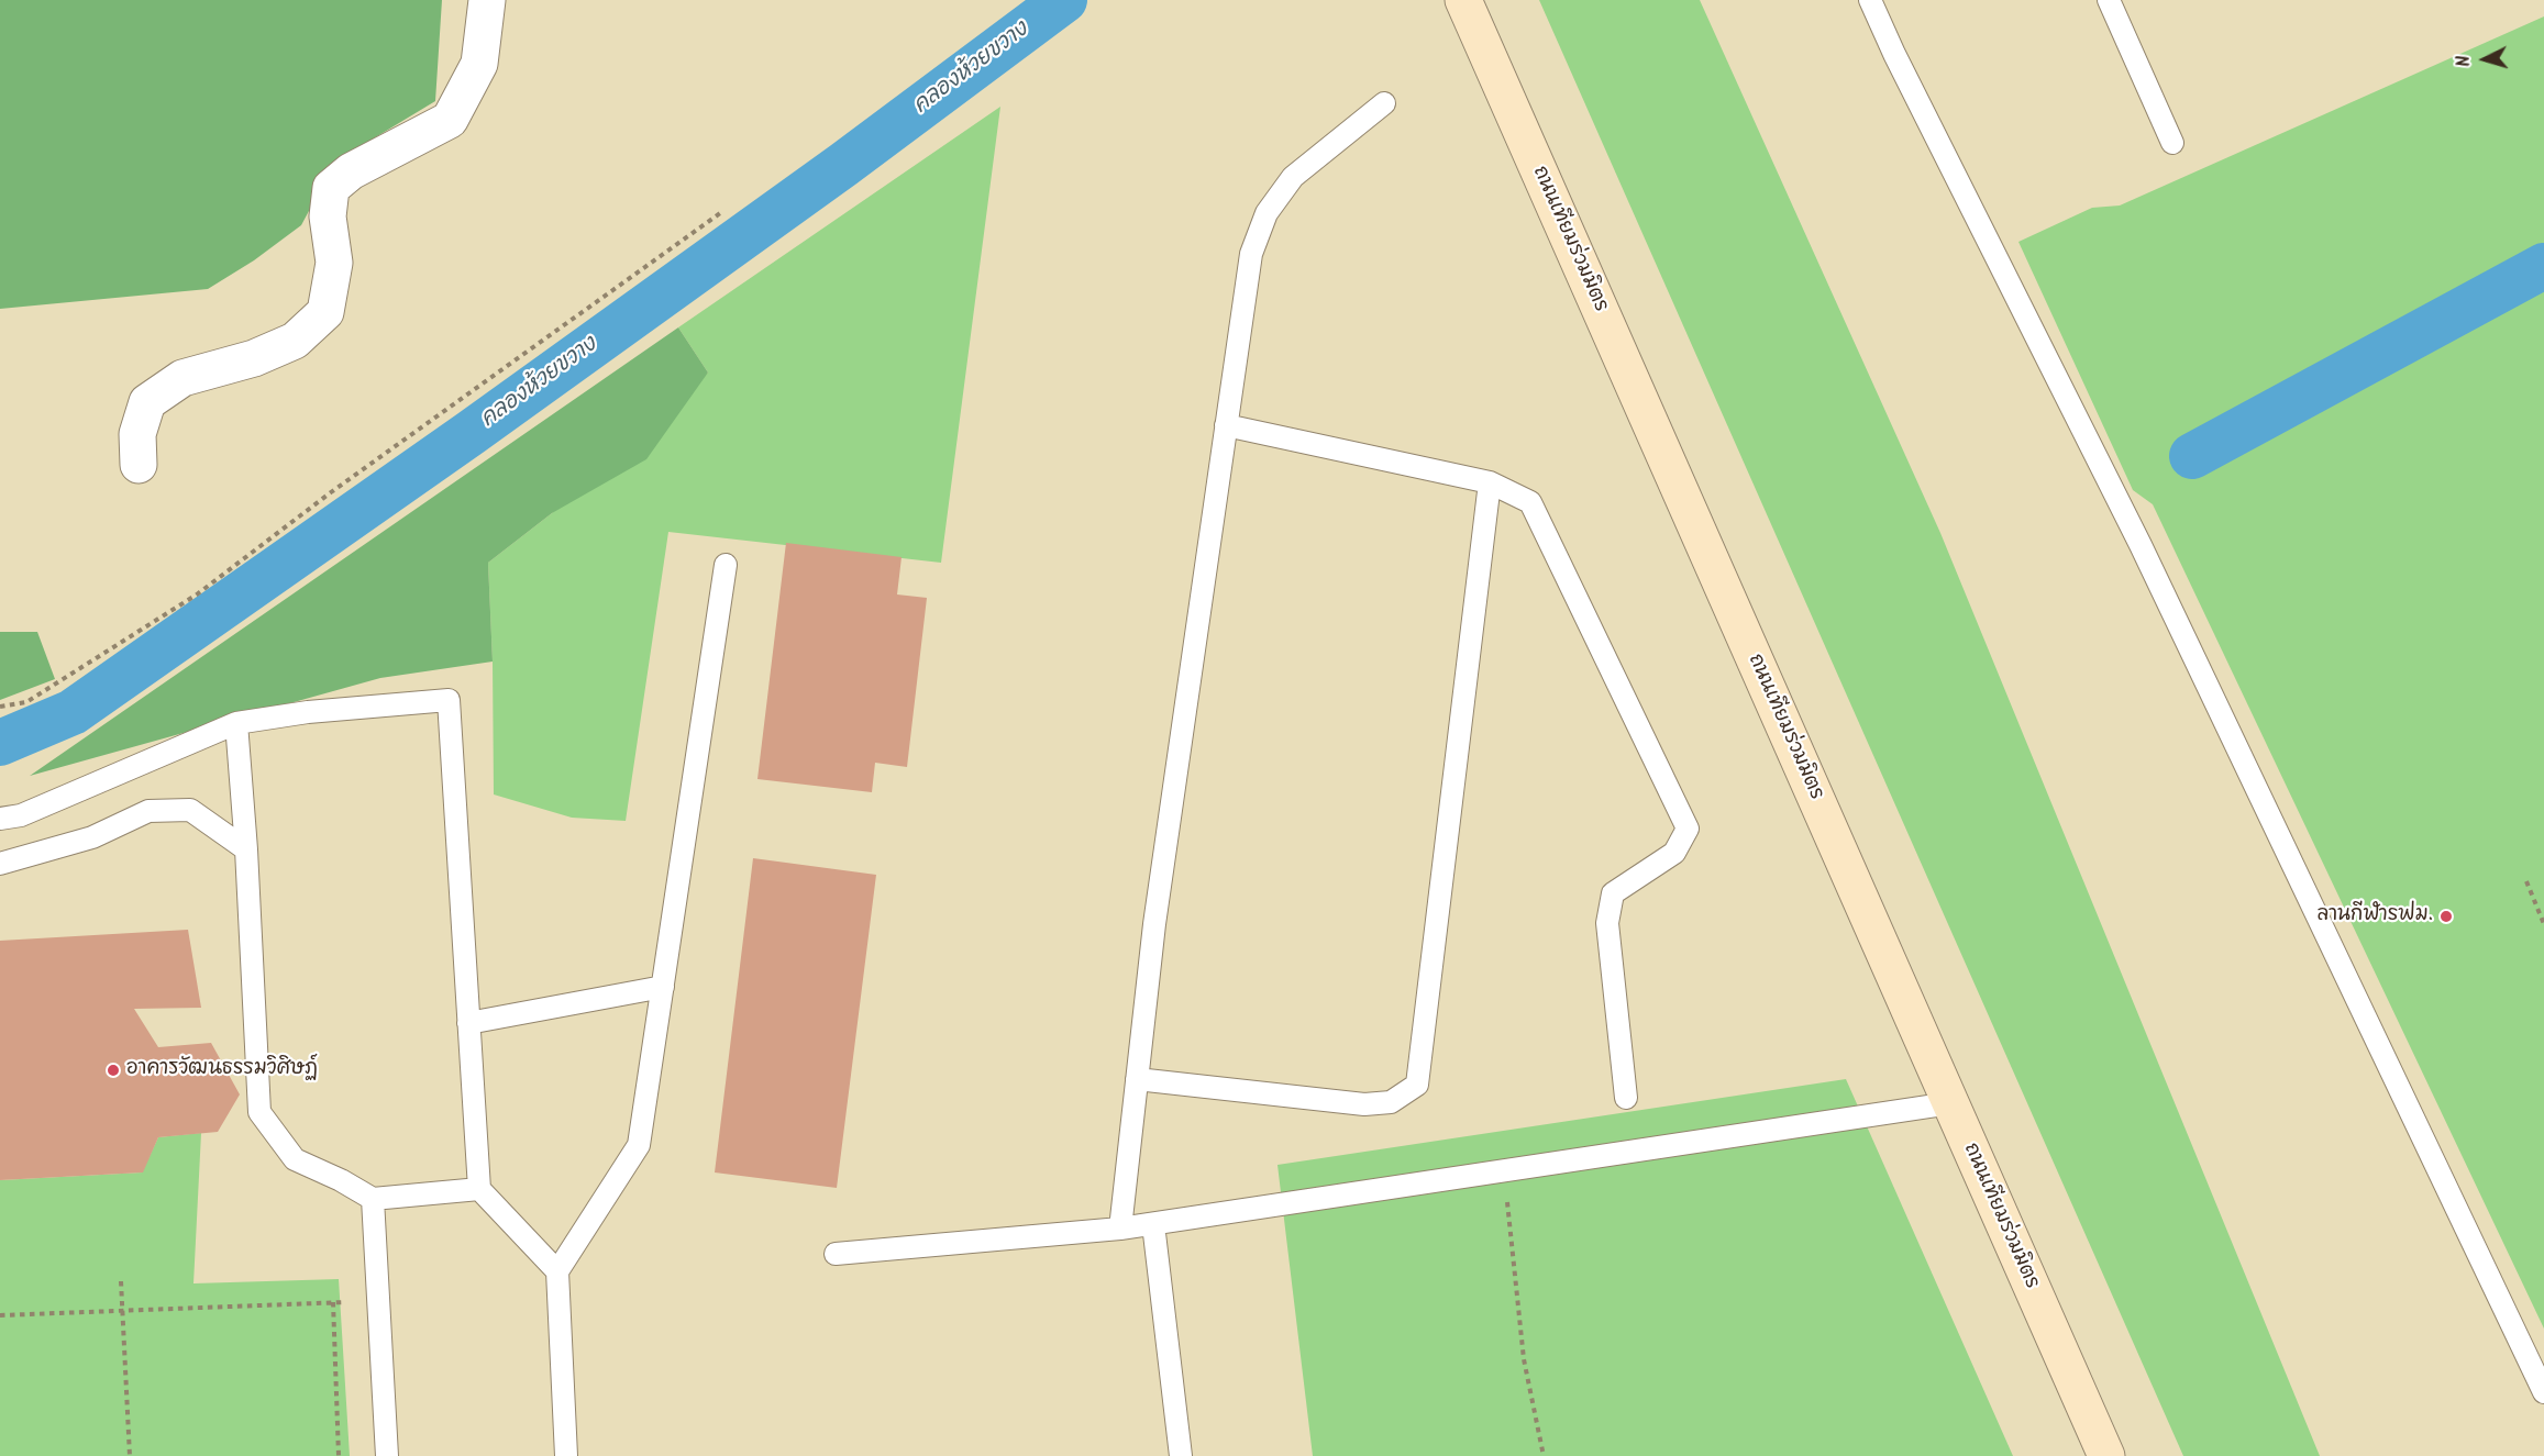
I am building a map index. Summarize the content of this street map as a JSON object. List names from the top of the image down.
{
  "streets": {
    "street": ["ถนนเทียมร่วมมิตร"]
  },
  "water": ["คลองห้วยขวาง"],
  "places": ["ลานกีฬารฟม.", "อาคารวัฒนธรรมวิศิษฏ์"],
  "north": "left"
}
